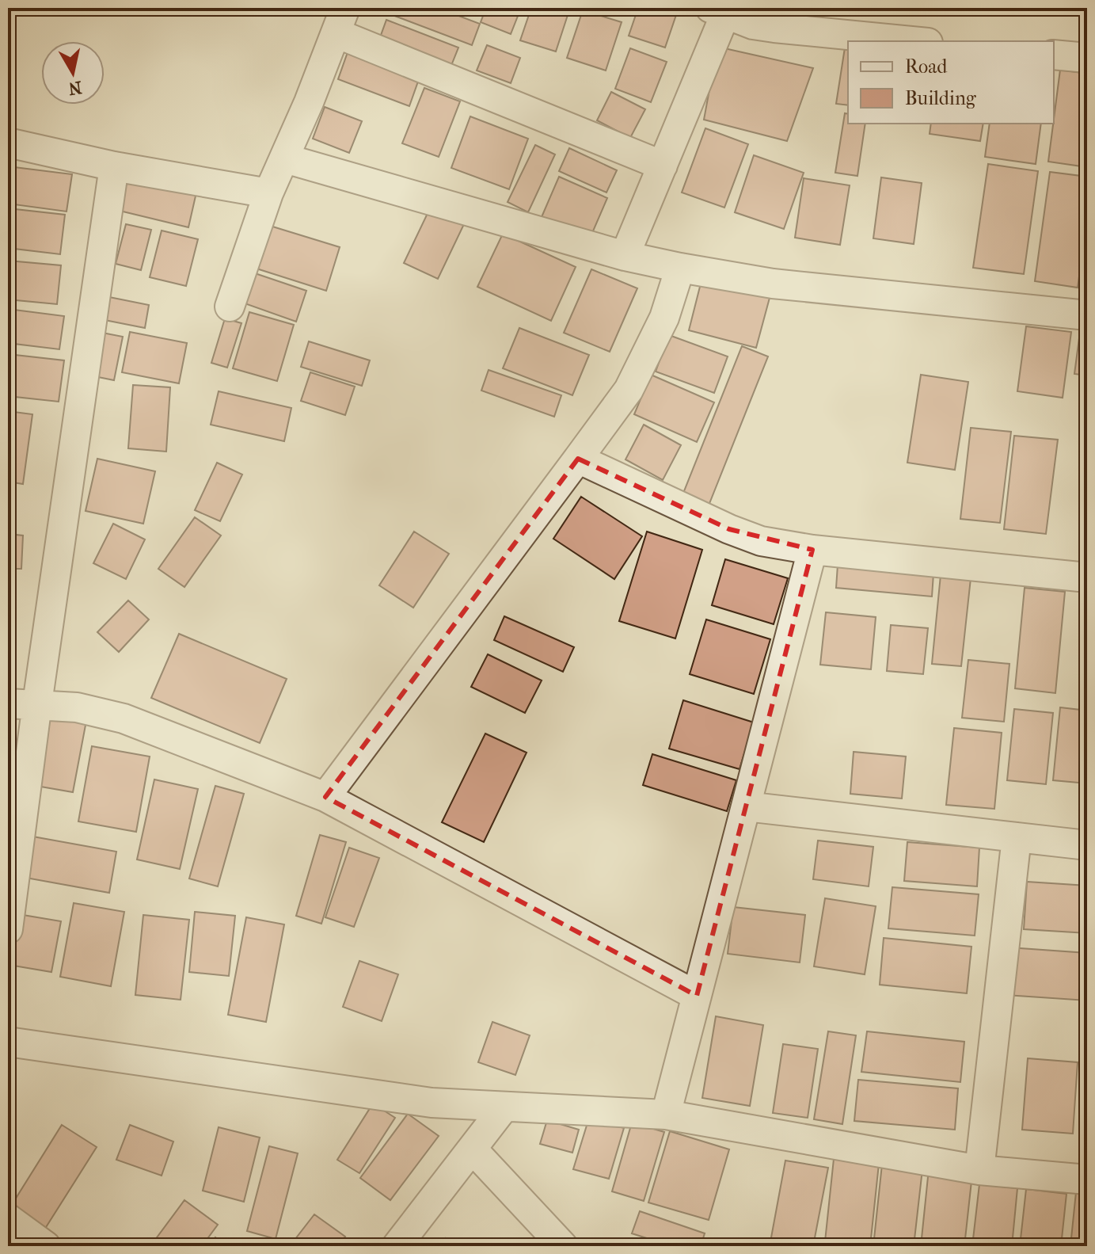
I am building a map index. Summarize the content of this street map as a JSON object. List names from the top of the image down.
{
  "legend": ["Road", "Building"],
  "north": "bottom"
}
